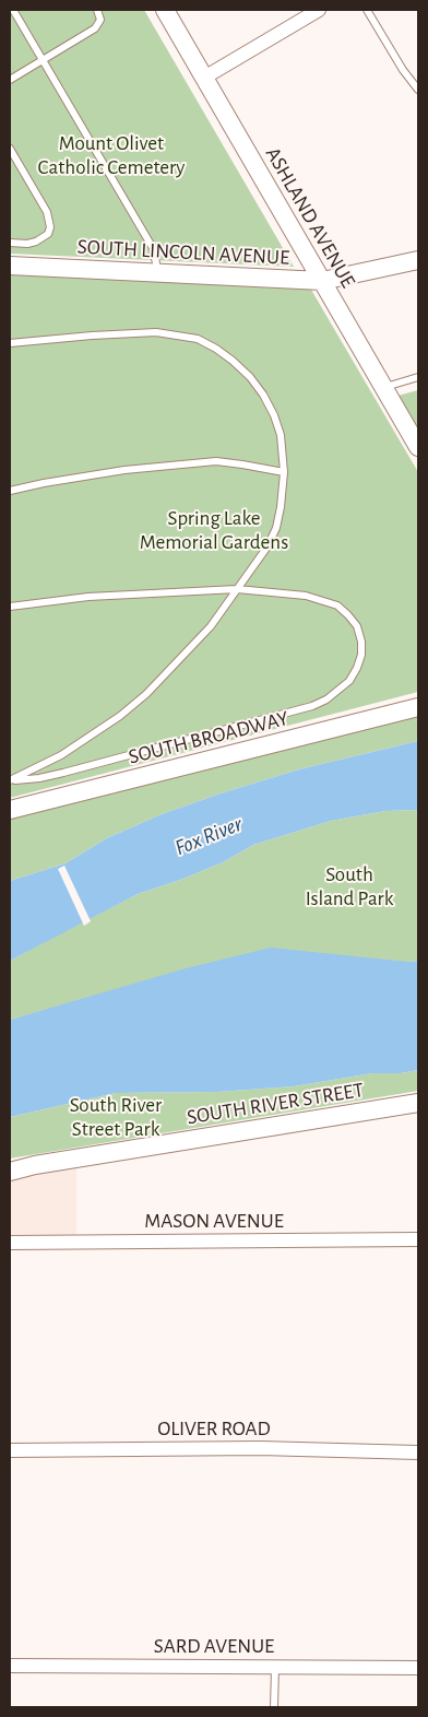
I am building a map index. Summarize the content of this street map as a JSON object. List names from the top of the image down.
{
  "streets": {
    "street": [
      "ASHLAND AVENUE",
      "SOUTH LINCOLN AVENUE",
      "SOUTH BROADWAY",
      "SOUTH RIVER STREET",
      "MASON AVENUE",
      "OLIVER ROAD",
      "SARD AVENUE"
    ]
  },
  "crossings": [
    ["ASHLAND AVENUE", "SOUTH LINCOLN AVENUE"]
  ],
  "water": ["Fox River"],
  "parks": [
    "Mount Olivet Catholic Cemetery",
    "Spring Lake Memorial Gardens",
    "South Island Park",
    "South River Street Park"
  ]
}
